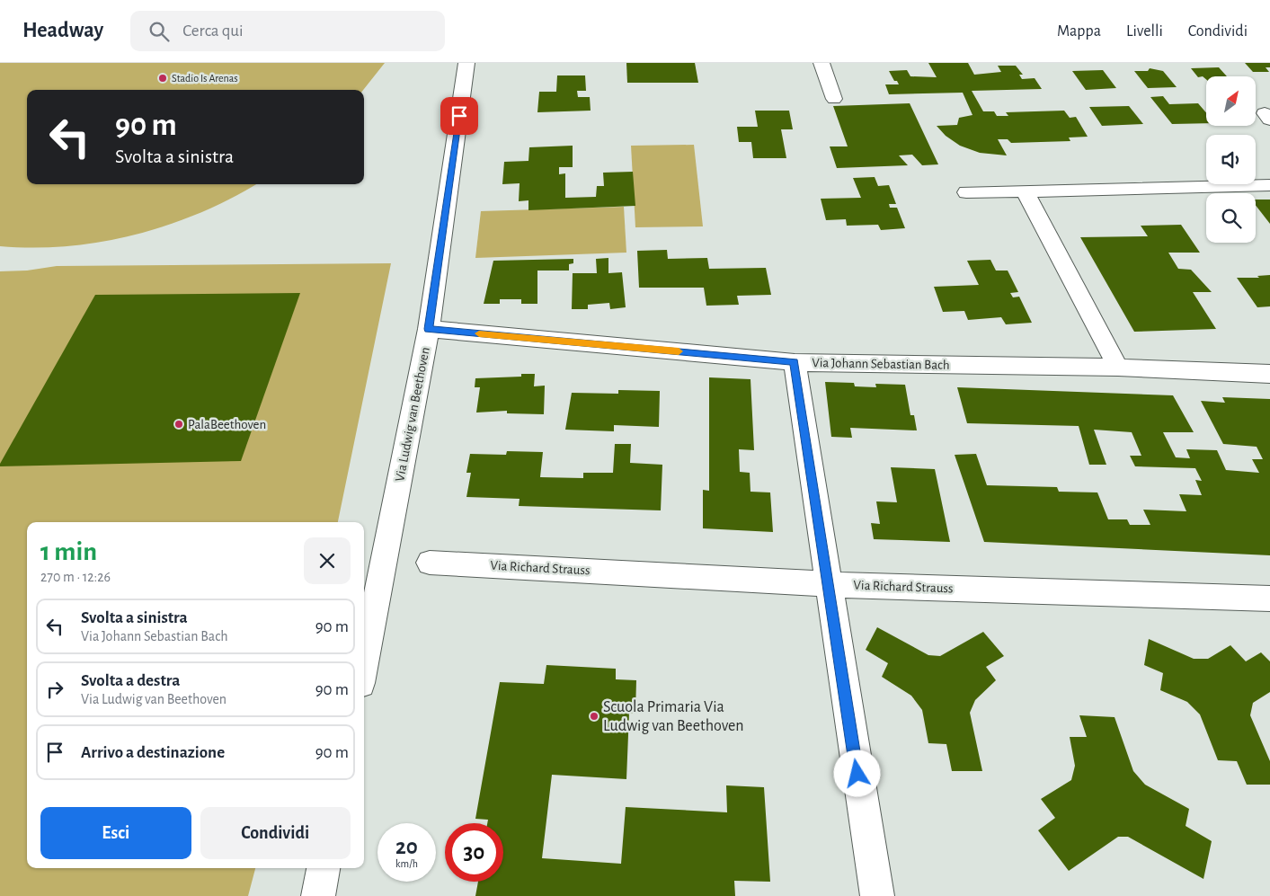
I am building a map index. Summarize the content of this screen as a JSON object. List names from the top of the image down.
{
  "streets": {
    "street": ["Via Johann Sebastian Bach", "Via Ludwig van Beethoven", "Via Richard Strauss"]
  },
  "crossings": [
    ["Via Johann Sebastian Bach", "Via Ludwig van Beethoven"]
  ],
  "places": ["Stadio Is Arenas", "PalaBeethoven", "Scuola Primaria Via Ludwig van Beethoven"],
  "north": "top right",
  "page": {
    "header": "Headway",
    "search": "Cerca qui",
    "nav": ["Mappa", "Livelli", "Condividi"],
    "turn": ["90 m", "Svolta a sinistra"],
    "heading": ["1 min", "270 m · 12:26"],
    "list": [
      {
        "name": "Svolta a sinistra",
        "note": "Via Johann Sebastian Bach",
        "value": "90 m"
      },
      {
        "name": "Svolta a destra",
        "note": "Via Ludwig van Beethoven",
        "value": "90 m"
      },
      {
        "name": "Arrivo a destinazione",
        "value": "90 m"
      }
    ],
    "buttons": ["Esci", "Condividi"],
    "speed": "20 km/h",
    "limit": "30"
  }
}
